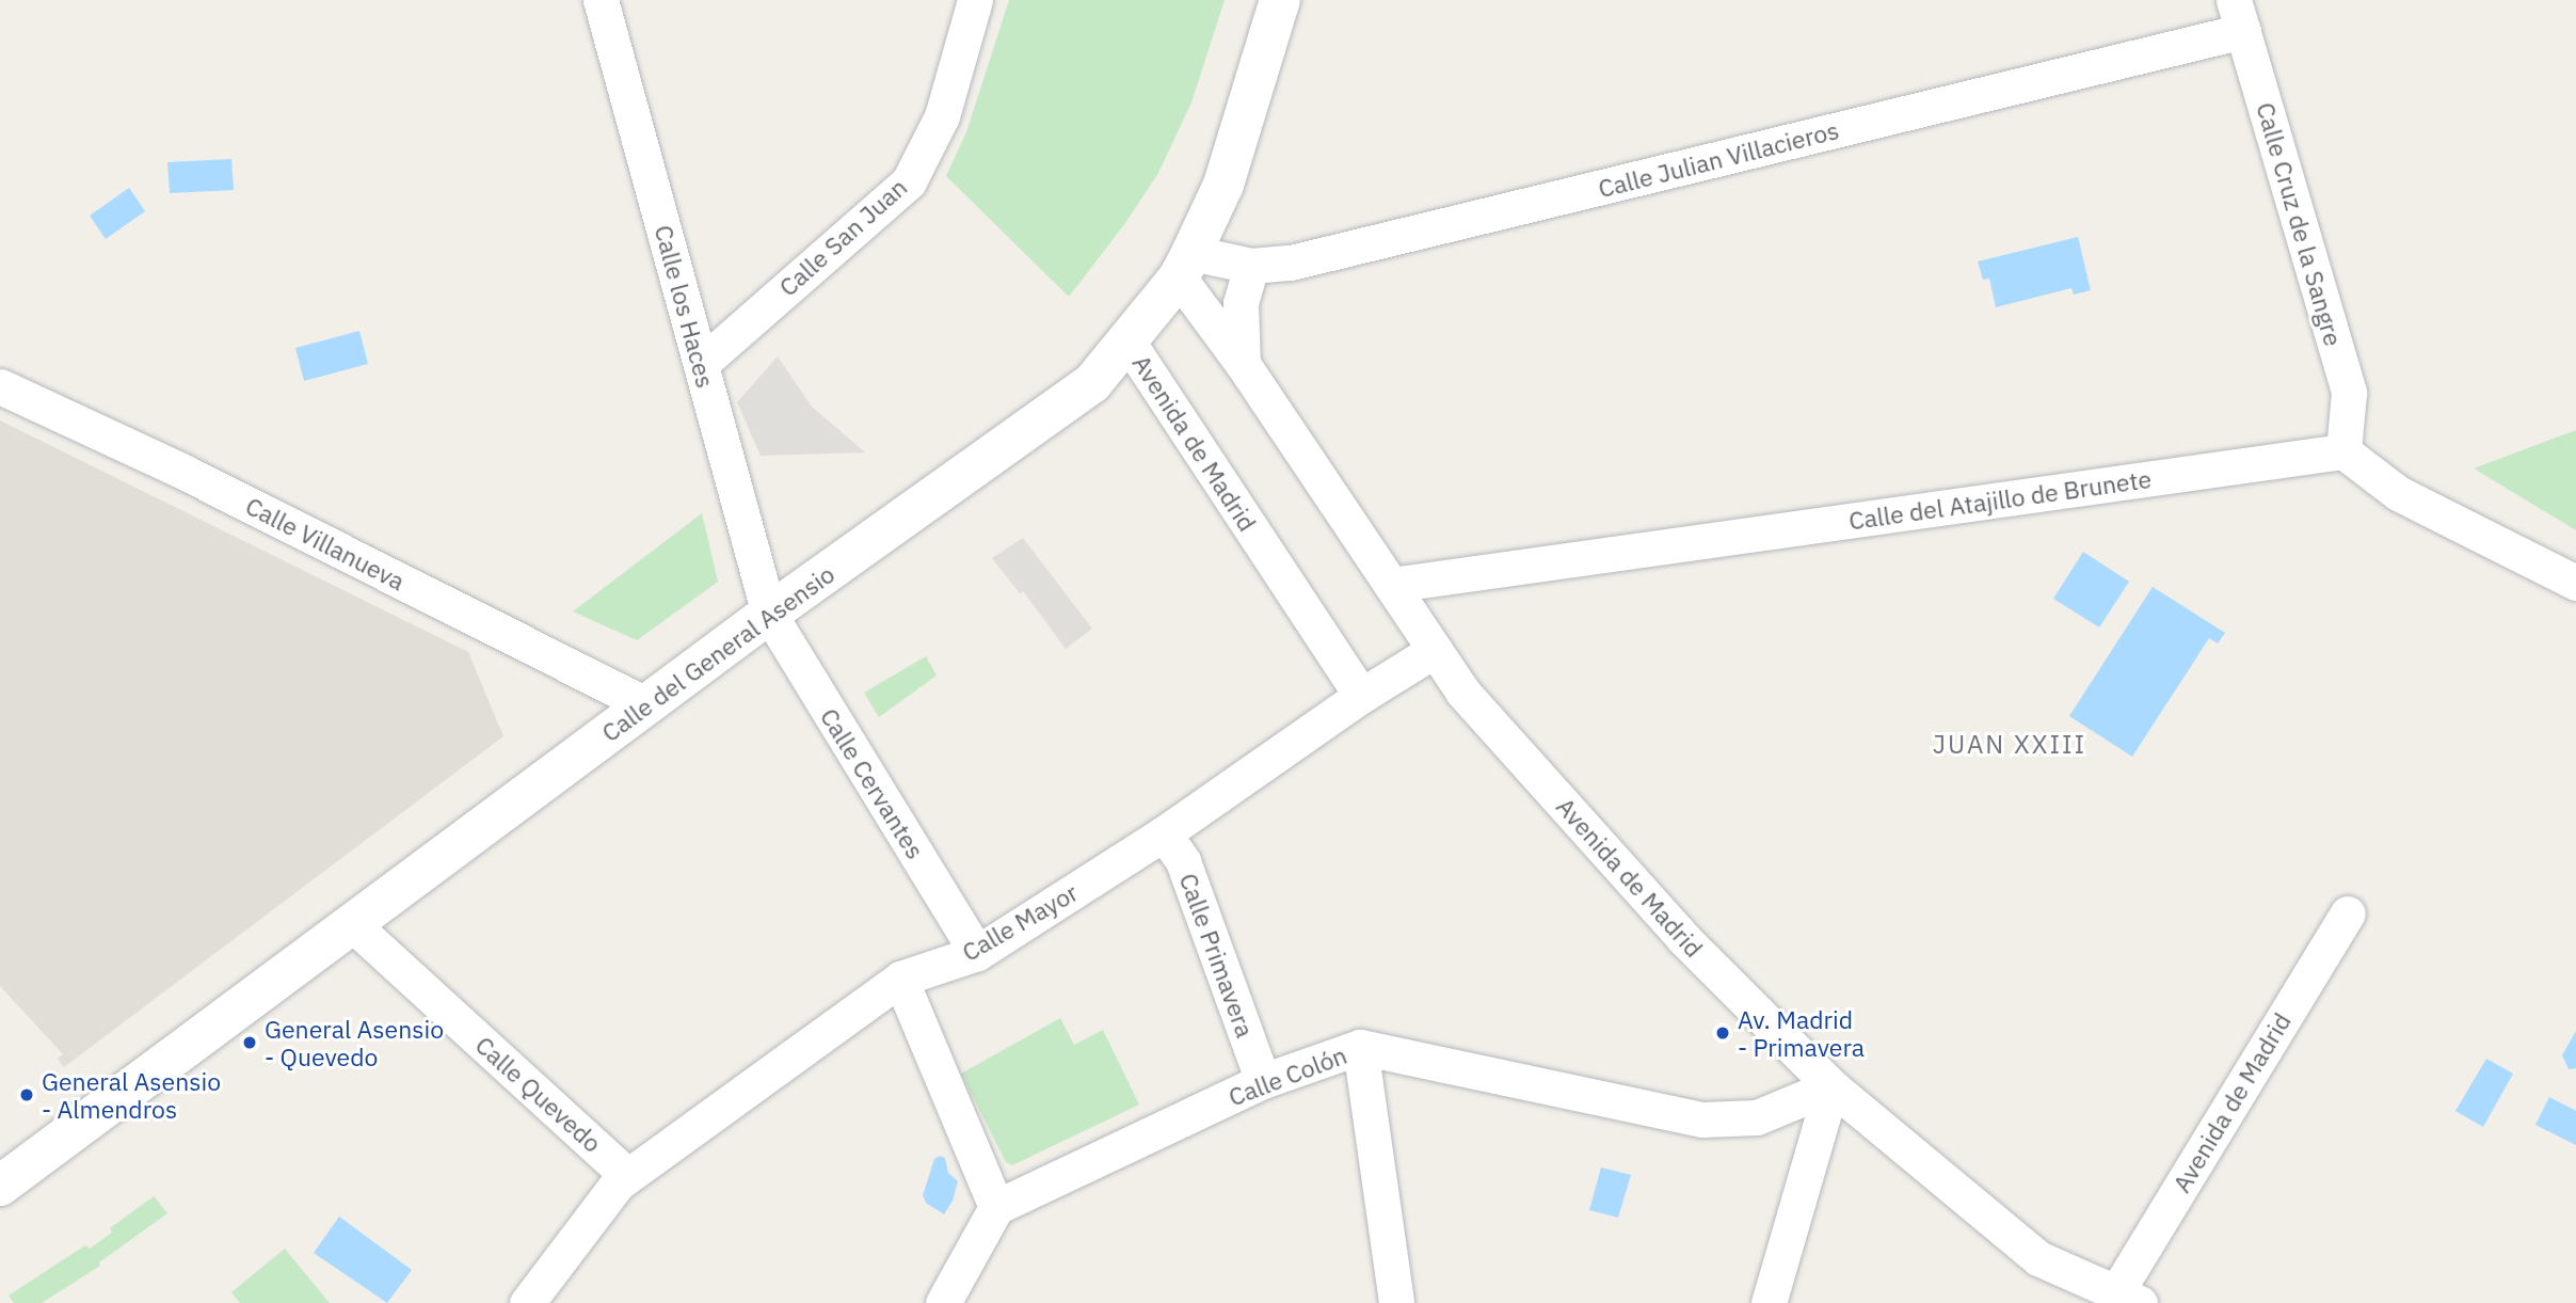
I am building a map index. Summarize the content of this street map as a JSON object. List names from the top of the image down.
{
  "streets": {
    "main road": ["Calle del General Asensio"],
    "street": [
      "Calle Julian Villacieros",
      "Calle Cruz de la Sangre",
      "Calle San Juan",
      "Calle los Haces",
      "Avenida de Madrid",
      "Calle del Atajillo de Brunete",
      "Calle Villanueva",
      "Calle Cervantes",
      "Calle Mayor",
      "Calle Primavera",
      "Calle Colón",
      "Calle Quevedo"
    ]
  },
  "crossings": [
    ["Calle Julian Villacieros", "Calle Cruz de la Sangre"],
    ["Calle Julian Villacieros", "Avenida de Madrid"],
    ["Calle Julian Villacieros", "Calle del General Asensio"],
    ["Calle Cruz de la Sangre", "Calle del Atajillo de Brunete"],
    ["Calle San Juan", "Calle los Haces"],
    ["Calle los Haces", "Calle del General Asensio"],
    ["Calle los Haces", "Calle Cervantes"],
    ["Avenida de Madrid", "Calle del Atajillo de Brunete"],
    ["Avenida de Madrid", "Calle del General Asensio"],
    ["Avenida de Madrid", "Calle Mayor"],
    ["Avenida de Madrid", "Calle Colón"],
    ["Calle Villanueva", "Calle del General Asensio"],
    ["Calle del General Asensio", "Calle Cervantes"],
    ["Calle del General Asensio", "Calle Quevedo"],
    ["Calle Cervantes", "Calle Mayor"],
    ["Calle Mayor", "Calle Primavera"],
    ["Calle Mayor", "Calle Quevedo"],
    ["Calle Primavera", "Calle Colón"]
  ],
  "districts": ["JUAN XXIII"],
  "places": ["Av. Madrid - Primavera", "General Asensio - Quevedo", "General Asensio - Almendros"]
}
